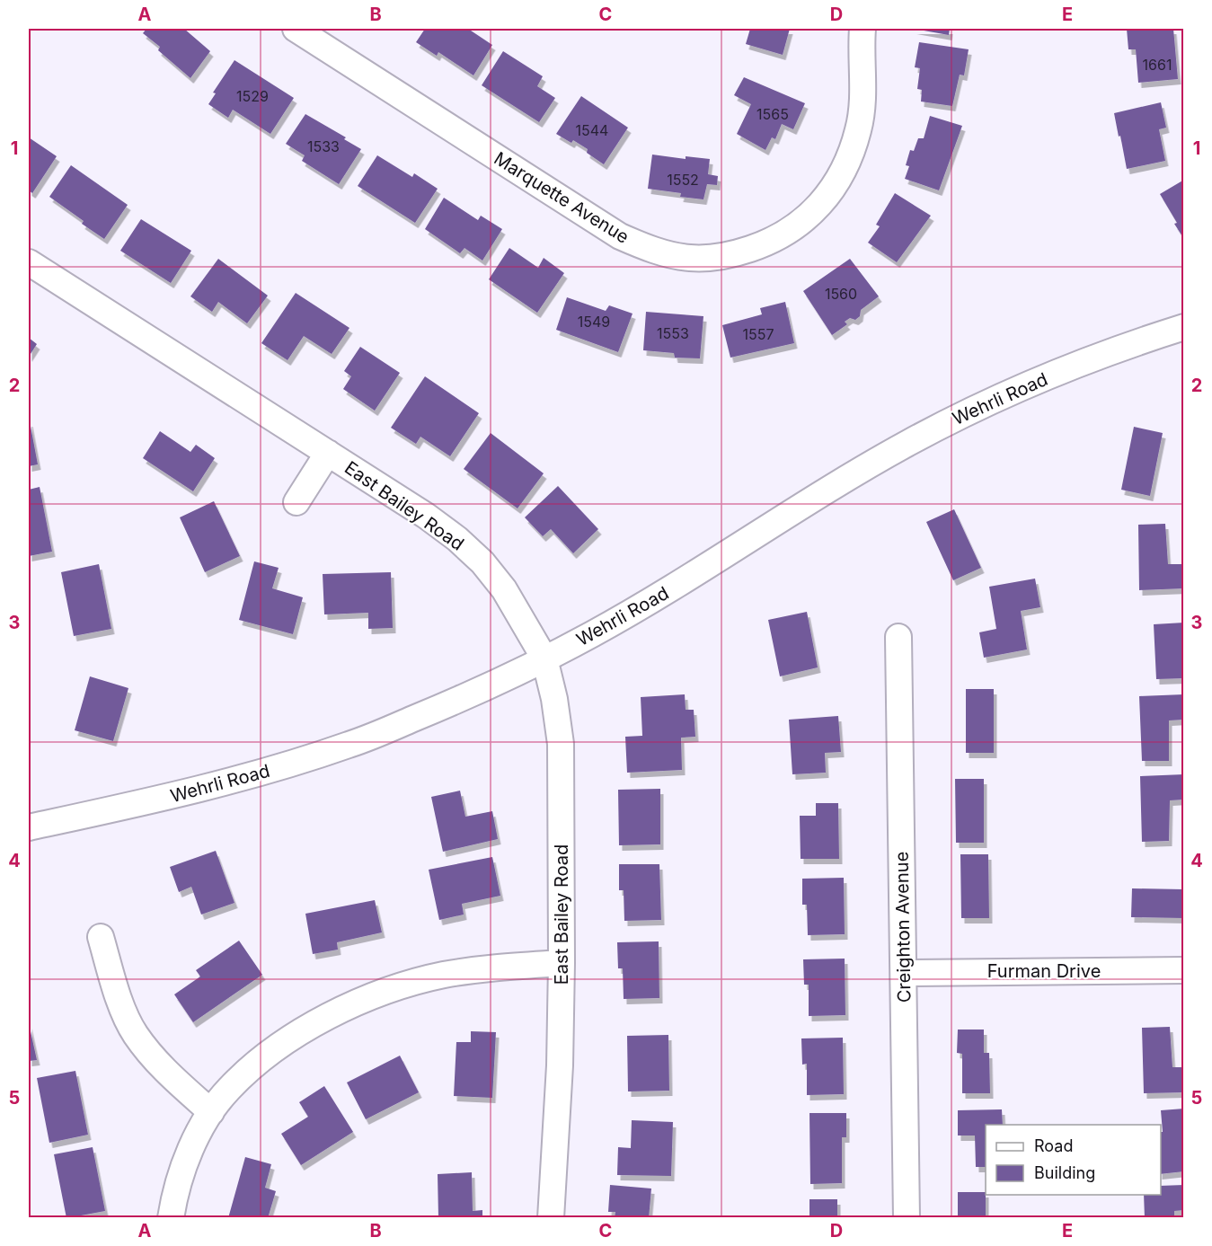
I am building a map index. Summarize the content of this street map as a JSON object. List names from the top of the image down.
{
  "streets": {
    "street": [
      "Marquette Avenue",
      "Wehrli Road",
      "East Bailey Road",
      "Creighton Avenue",
      "Furman Drive"
    ]
  },
  "crossings": [
    ["Wehrli Road", "East Bailey Road"],
    ["Creighton Avenue", "Furman Drive"]
  ],
  "house_numbers": [
    "1661",
    "1529",
    "1565",
    "1544",
    "1533",
    "1552",
    "1560",
    "1549",
    "1553",
    "1557"
  ],
  "legend": ["Road", "Building"],
  "grid": {
    "columns": [
      "A",
      "B",
      "C",
      "D",
      "E"
    ],
    "rows": [
      "1",
      "2",
      "3",
      "4",
      "5"
    ]
  }
}
